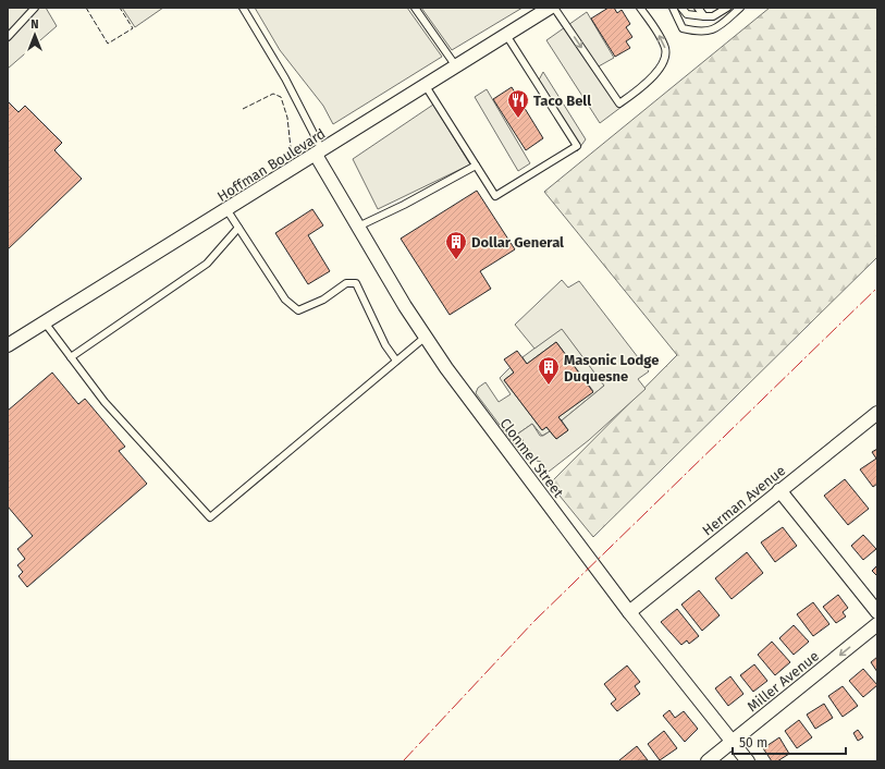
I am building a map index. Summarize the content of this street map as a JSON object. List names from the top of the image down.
{
  "streets": {
    "street": [
      "Hoffman Boulevard",
      "Clonmel Street",
      "Herman Avenue",
      "Miller Avenue"
    ]
  },
  "crossings": [
    ["Hoffman Boulevard", "Clonmel Street"],
    ["Clonmel Street", "Herman Avenue"],
    ["Clonmel Street", "Miller Avenue"]
  ],
  "one_way": ["Miller Avenue"],
  "places": {
    "restaurant": ["Taco Bell"],
    "building": ["Dollar General", "Masonic Lodge Duquesne"]
  },
  "scale_bar": "50 m",
  "north": "top"
}
